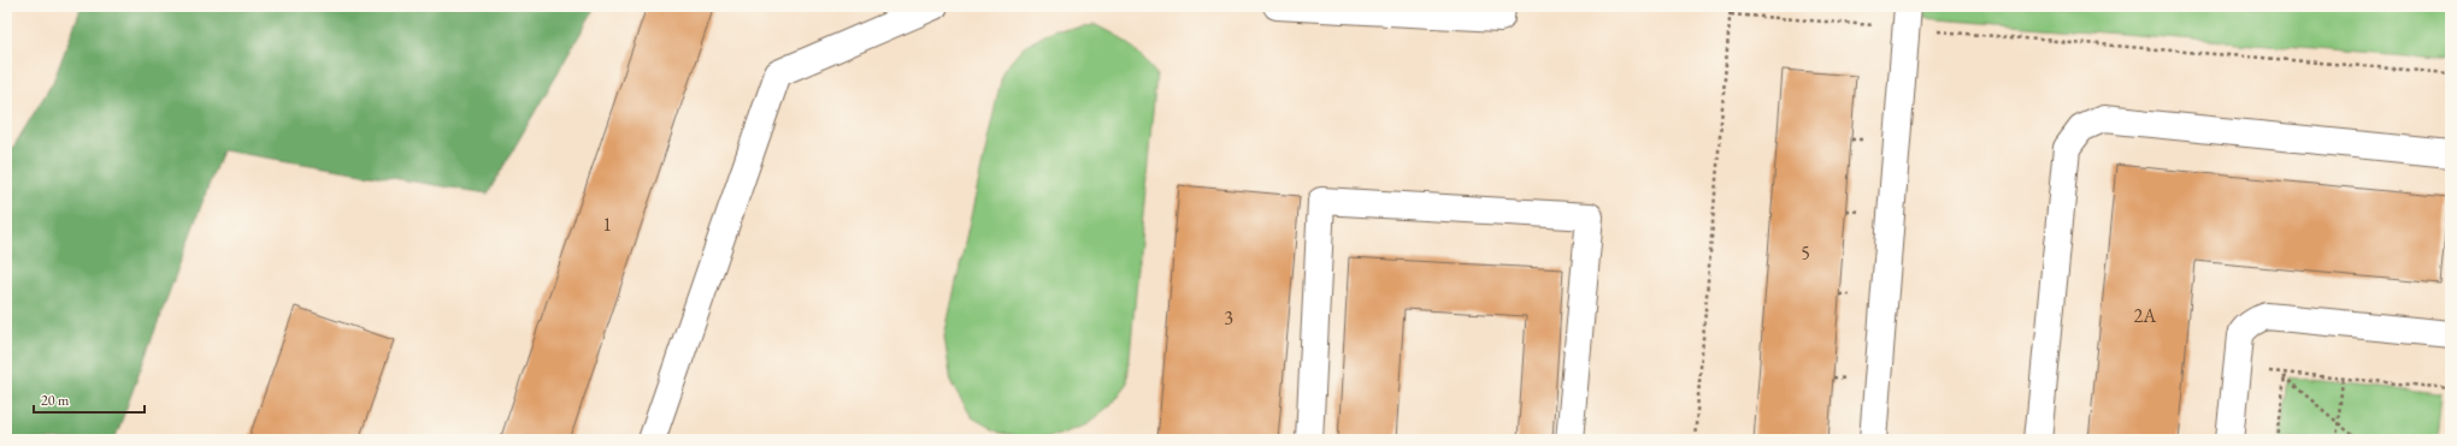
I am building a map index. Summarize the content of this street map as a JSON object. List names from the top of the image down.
{
  "house_numbers": [
    "1",
    "5",
    "2А",
    "3"
  ],
  "scale_bar": "20 m"
}
